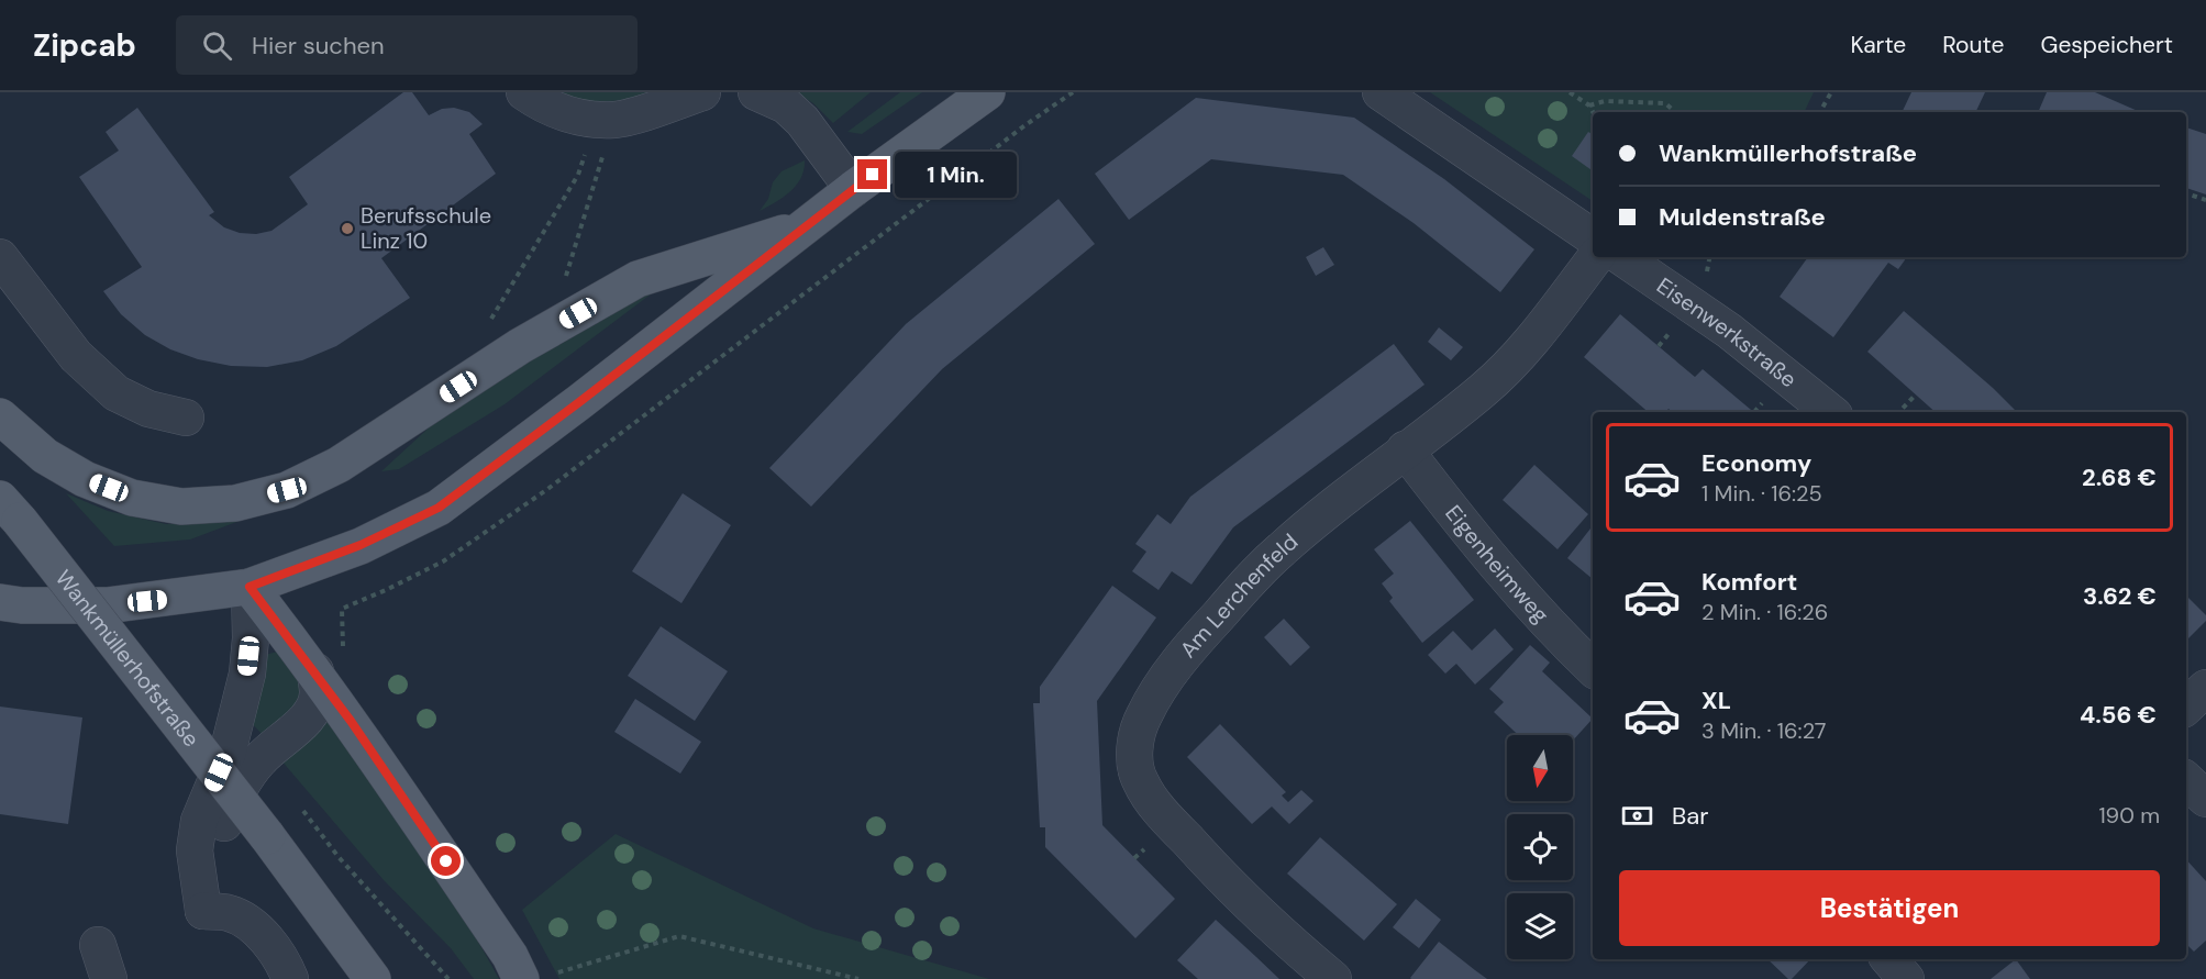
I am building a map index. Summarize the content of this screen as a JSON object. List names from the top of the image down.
{
  "streets": {
    "main road": ["Wankmüllerhofstraße"],
    "street": ["Eisenwerkstraße", "Eigenheimweg", "Am Lerchenfeld"]
  },
  "crossings": [
    ["Eigenheimweg", "Am Lerchenfeld"]
  ],
  "places": ["Berufsschule Linz 10"],
  "north": "bottom",
  "page": {
    "header": "Zipcab",
    "search": "Hier suchen",
    "nav": ["Karte", "Route", "Gespeichert"],
    "banner": ["Wankmüllerhofstraße", "Muldenstraße"],
    "bubble": "1 Min.",
    "list": [
      {
        "name": "Economy",
        "note": "1 Min. · 16:25",
        "value": "2.68 €"
      },
      {
        "name": "Komfort",
        "note": "2 Min. · 16:26",
        "value": "3.62 €"
      },
      {
        "name": "XL",
        "note": "3 Min. · 16:27",
        "value": "4.56 €"
      }
    ],
    "pay": ["Bar", "190 m"],
    "buttons": "Bestätigen"
  }
}
